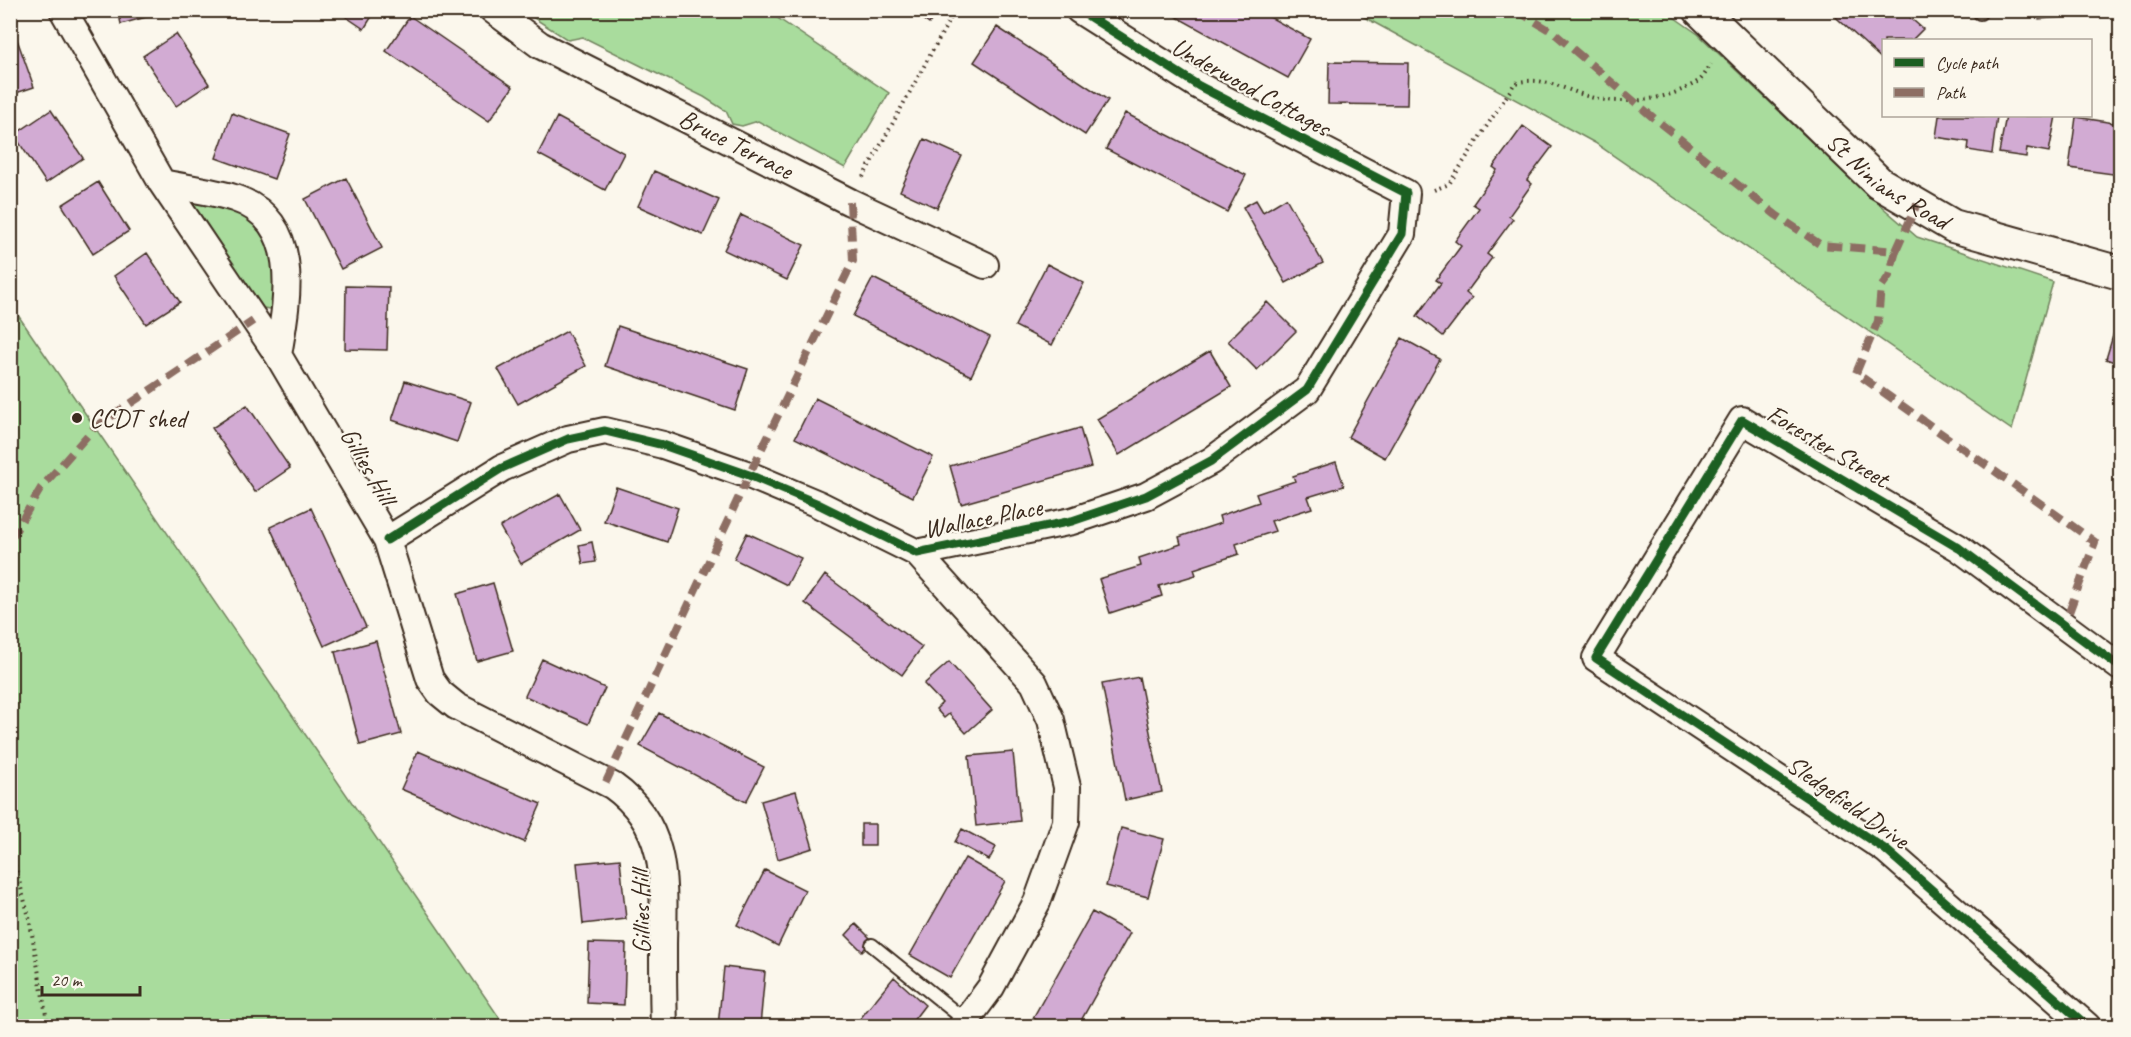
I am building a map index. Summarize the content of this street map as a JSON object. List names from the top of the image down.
{
  "streets": {
    "street": [
      "Underwood Cottages",
      "Bruce Terrace",
      "St Ninians Road",
      "Forester Street",
      "Gillies Hill",
      "Wallace Place",
      "Sledgefield Drive"
    ]
  },
  "crossings": [
    ["Underwood Cottages", "Wallace Place"],
    ["Forester Street", "Sledgefield Drive"],
    ["Gillies Hill", "Wallace Place"]
  ],
  "places": ["CCDT shed"],
  "legend": ["Cycle path", "Path"],
  "scale_bar": "20 m"
}
